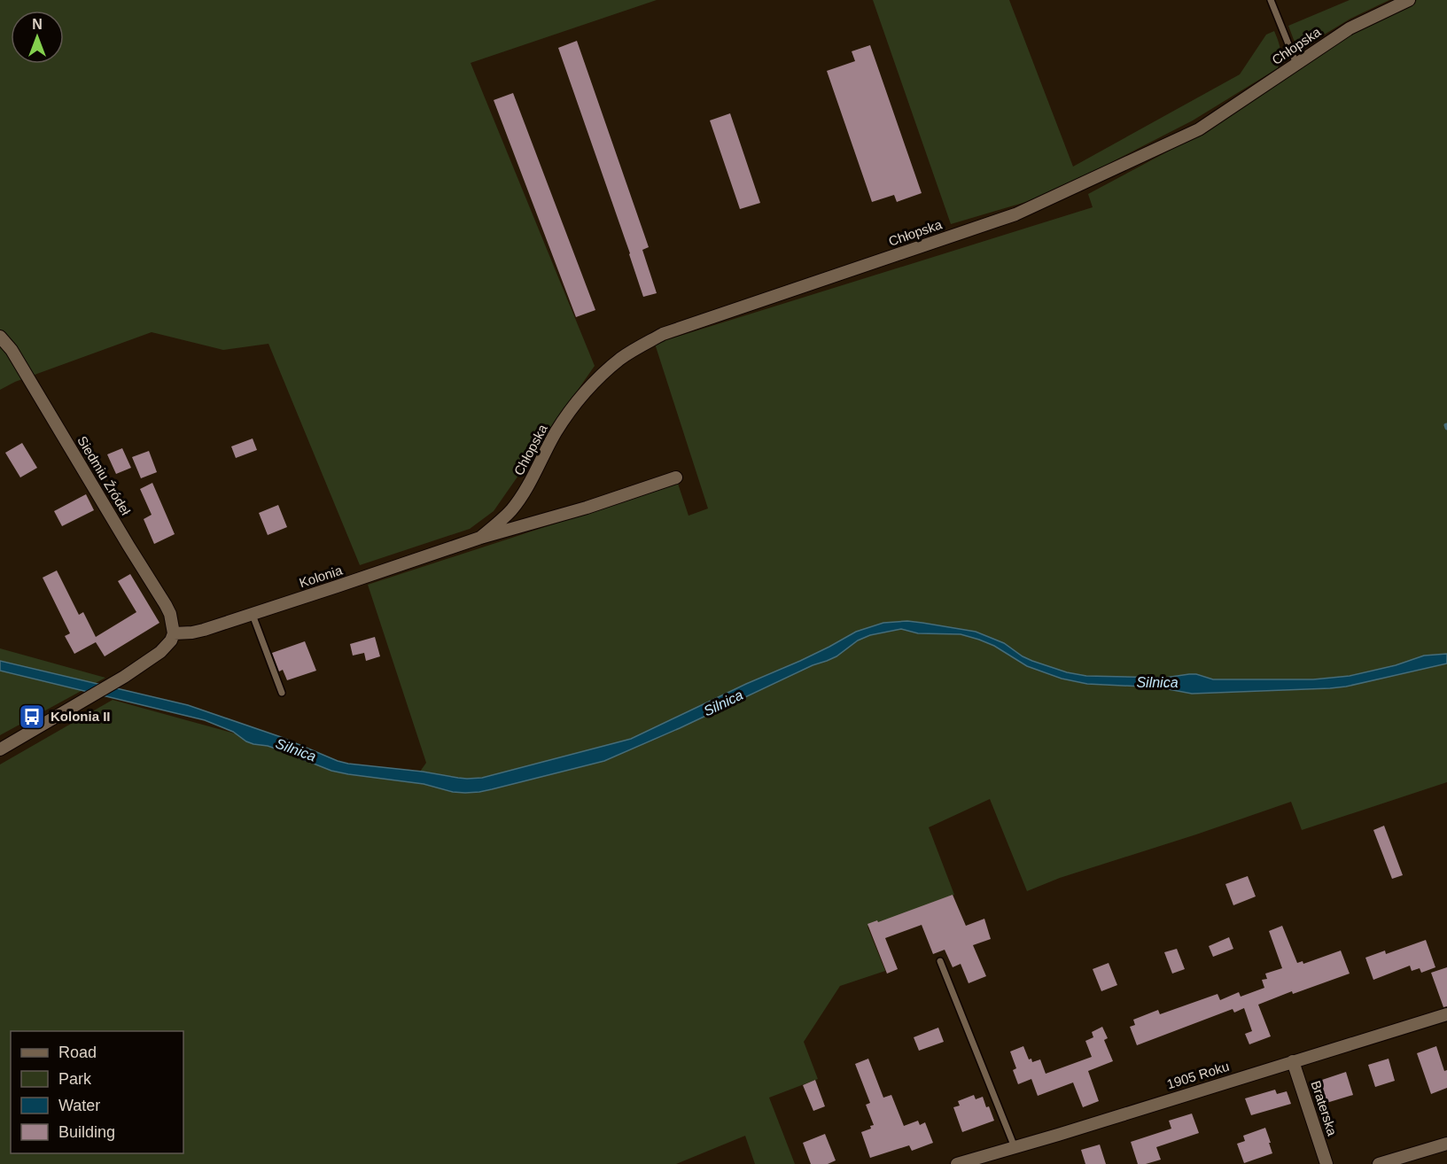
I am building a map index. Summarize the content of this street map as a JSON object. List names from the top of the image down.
{
  "streets": {
    "street": [
      "Chłopska",
      "Siedmiu Źródeł",
      "Kolonia",
      "1905 Roku",
      "Braterska"
    ]
  },
  "crossings": [
    ["Chłopska", "Kolonia"],
    ["Siedmiu Źródeł", "Kolonia"],
    ["1905 Roku", "Braterska"]
  ],
  "water": ["Silnica"],
  "places": {
    "bus stop": ["Kolonia II"]
  },
  "legend": [
    "Road",
    "Park",
    "Water",
    "Building"
  ],
  "north": "top"
}
